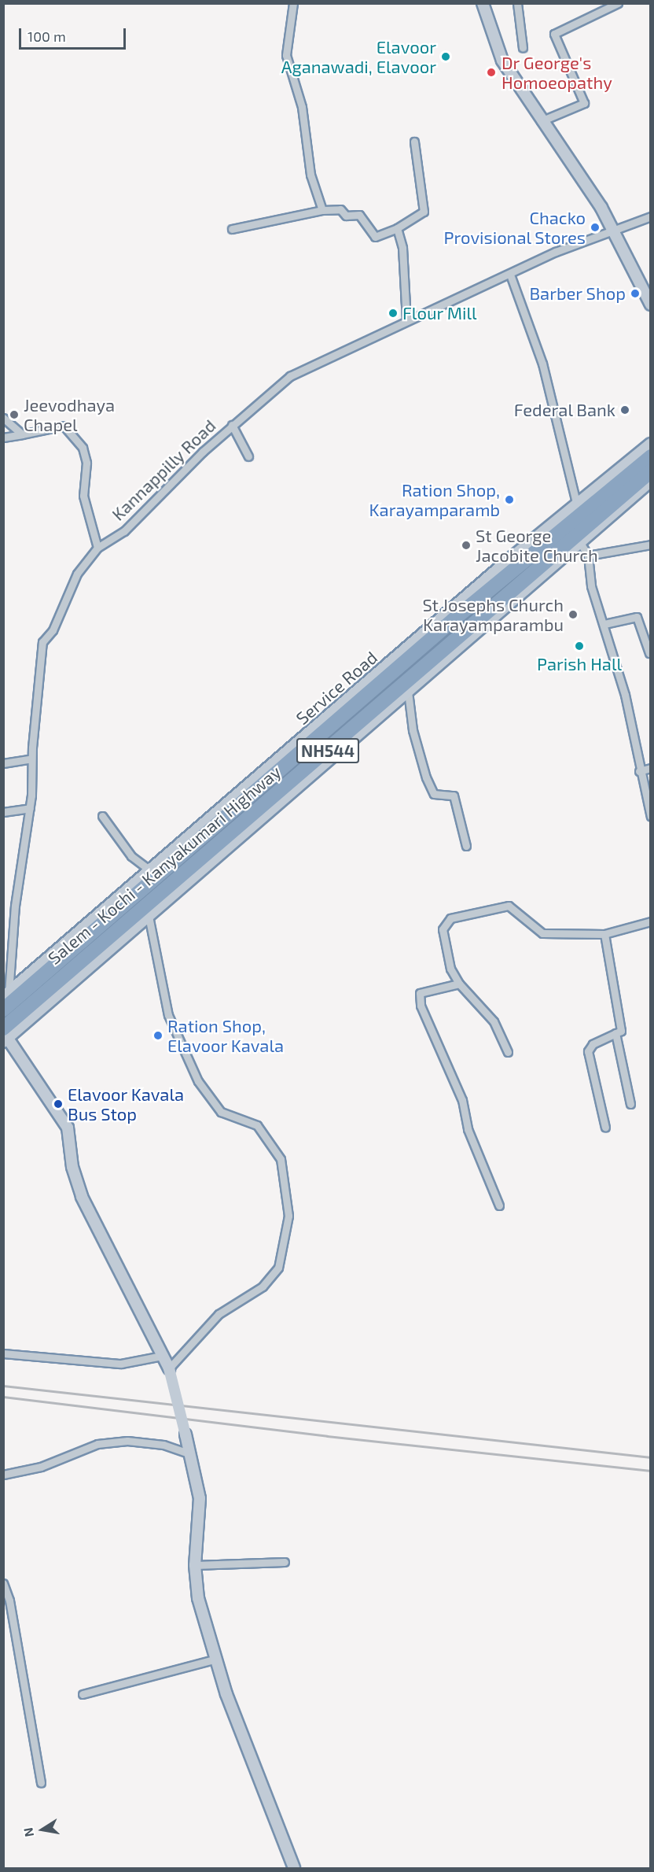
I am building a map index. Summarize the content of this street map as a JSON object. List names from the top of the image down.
{
  "streets": {
    "highway": ["NH544", "Salem - Kochi - Kanyakumari Highway"],
    "street": ["Kannappilly Road", "Service Road"]
  },
  "crossings": [
    ["Kannappilly Road", "Service Road"],
    ["Kannappilly Road", "Salem - Kochi - Kanyakumari Highway"],
    ["Service Road", "Salem - Kochi - Kanyakumari Highway"]
  ],
  "places": [
    "Elavoor Aganawadi, Elavoor",
    "Dr George's Homoeopathy",
    "Chacko Provisional Stores",
    "Barber Shop",
    "Flour Mill",
    "Federal Bank",
    "Jeevodhaya Chapel",
    "Ration Shop, Karayamparamb",
    "St George Jacobite Church",
    "St Josephs Church Karayamparambu",
    "Parish Hall",
    "Ration Shop, Elavoor Kavala",
    "Elavoor Kavala Bus Stop"
  ],
  "scale_bar": "100 m",
  "north": "left"
}
